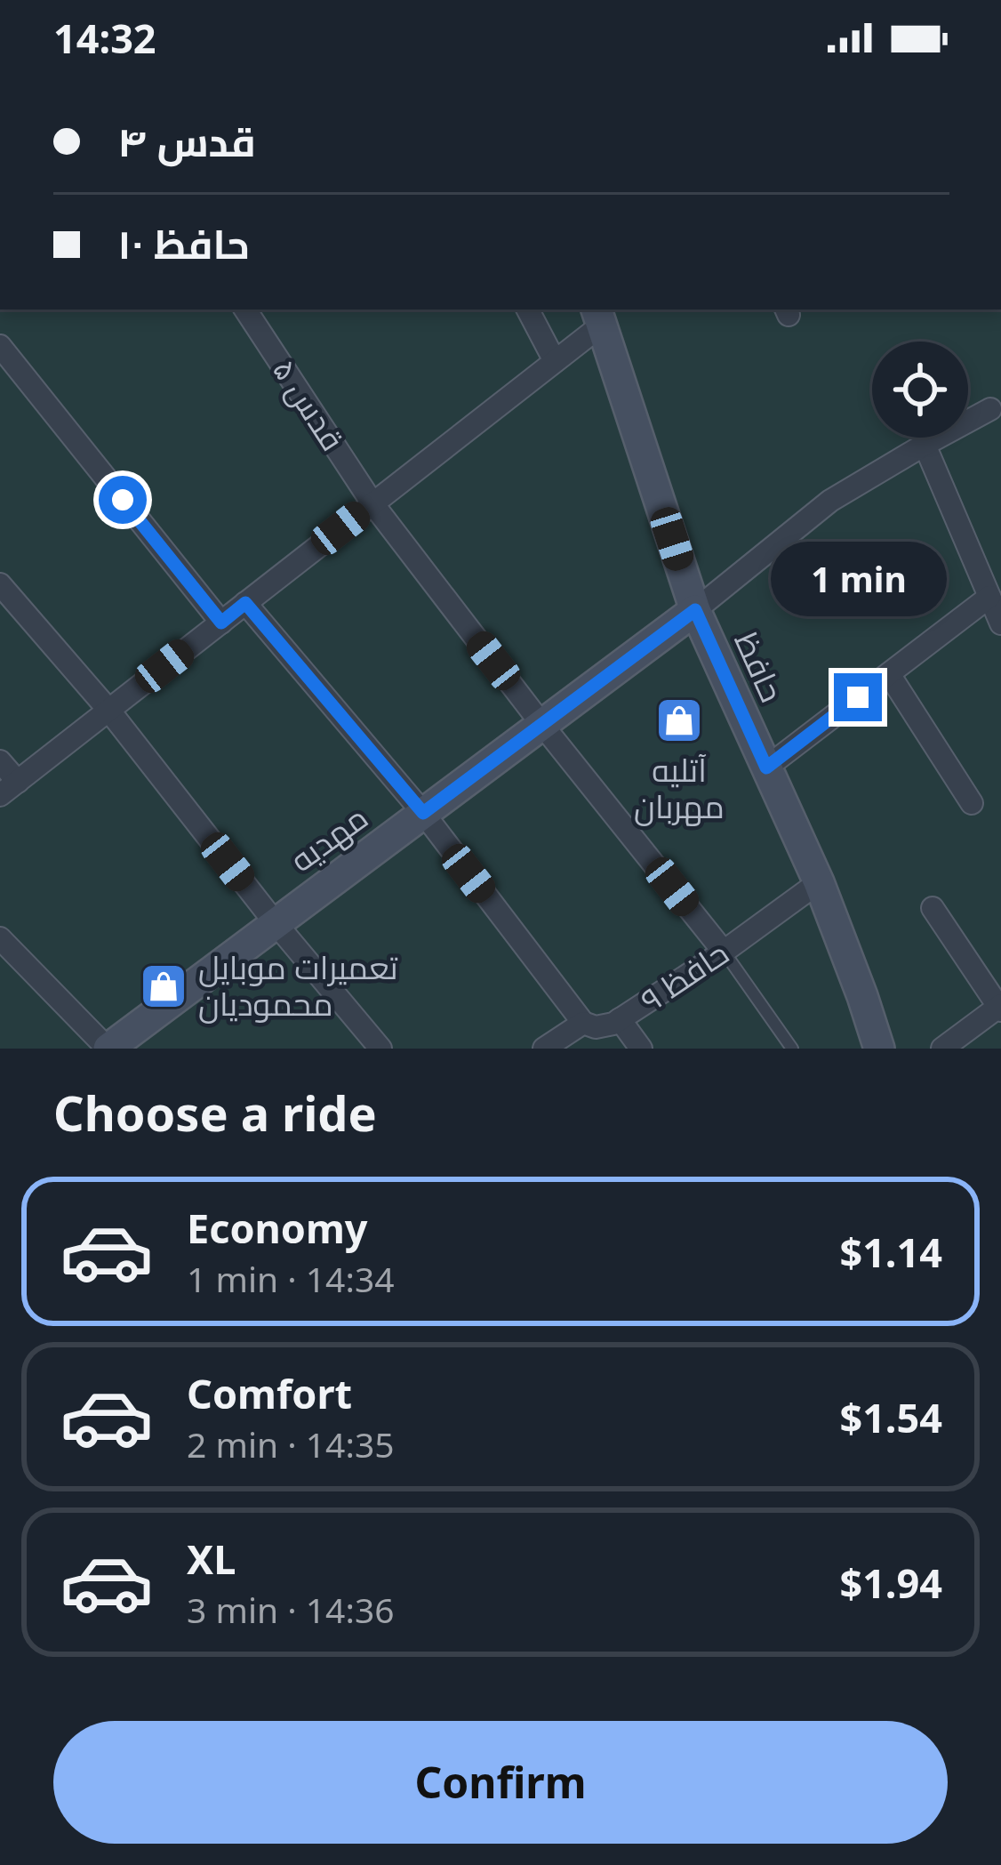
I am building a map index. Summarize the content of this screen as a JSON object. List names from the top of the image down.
{
  "streets": {
    "street": [
      "قدس ۵",
      "حافظ",
      "مهدیه",
      "حافظ ۹"
    ]
  },
  "crossings": [
    ["قدس ۵", "مهدیه"],
    ["قدس ۵", "حافظ ۹"],
    ["حافظ", "مهدیه"],
    ["حافظ", "حافظ ۹"]
  ],
  "places": {
    "shop": ["آتلیه مهربان", "تعمیرات موبایل محمودیان"]
  },
  "page": {
    "status": "14:32",
    "banner": ["قدس ۴", "حافظ ۱۰"],
    "bubble": "1 min",
    "heading": "Choose a ride",
    "list": [
      {
        "name": "Economy",
        "note": "1 min · 14:34",
        "value": "$1.14"
      },
      {
        "name": "Comfort",
        "note": "2 min · 14:35",
        "value": "$1.54"
      },
      {
        "name": "XL",
        "note": "3 min · 14:36",
        "value": "$1.94"
      }
    ],
    "buttons": "Confirm"
  }
}
